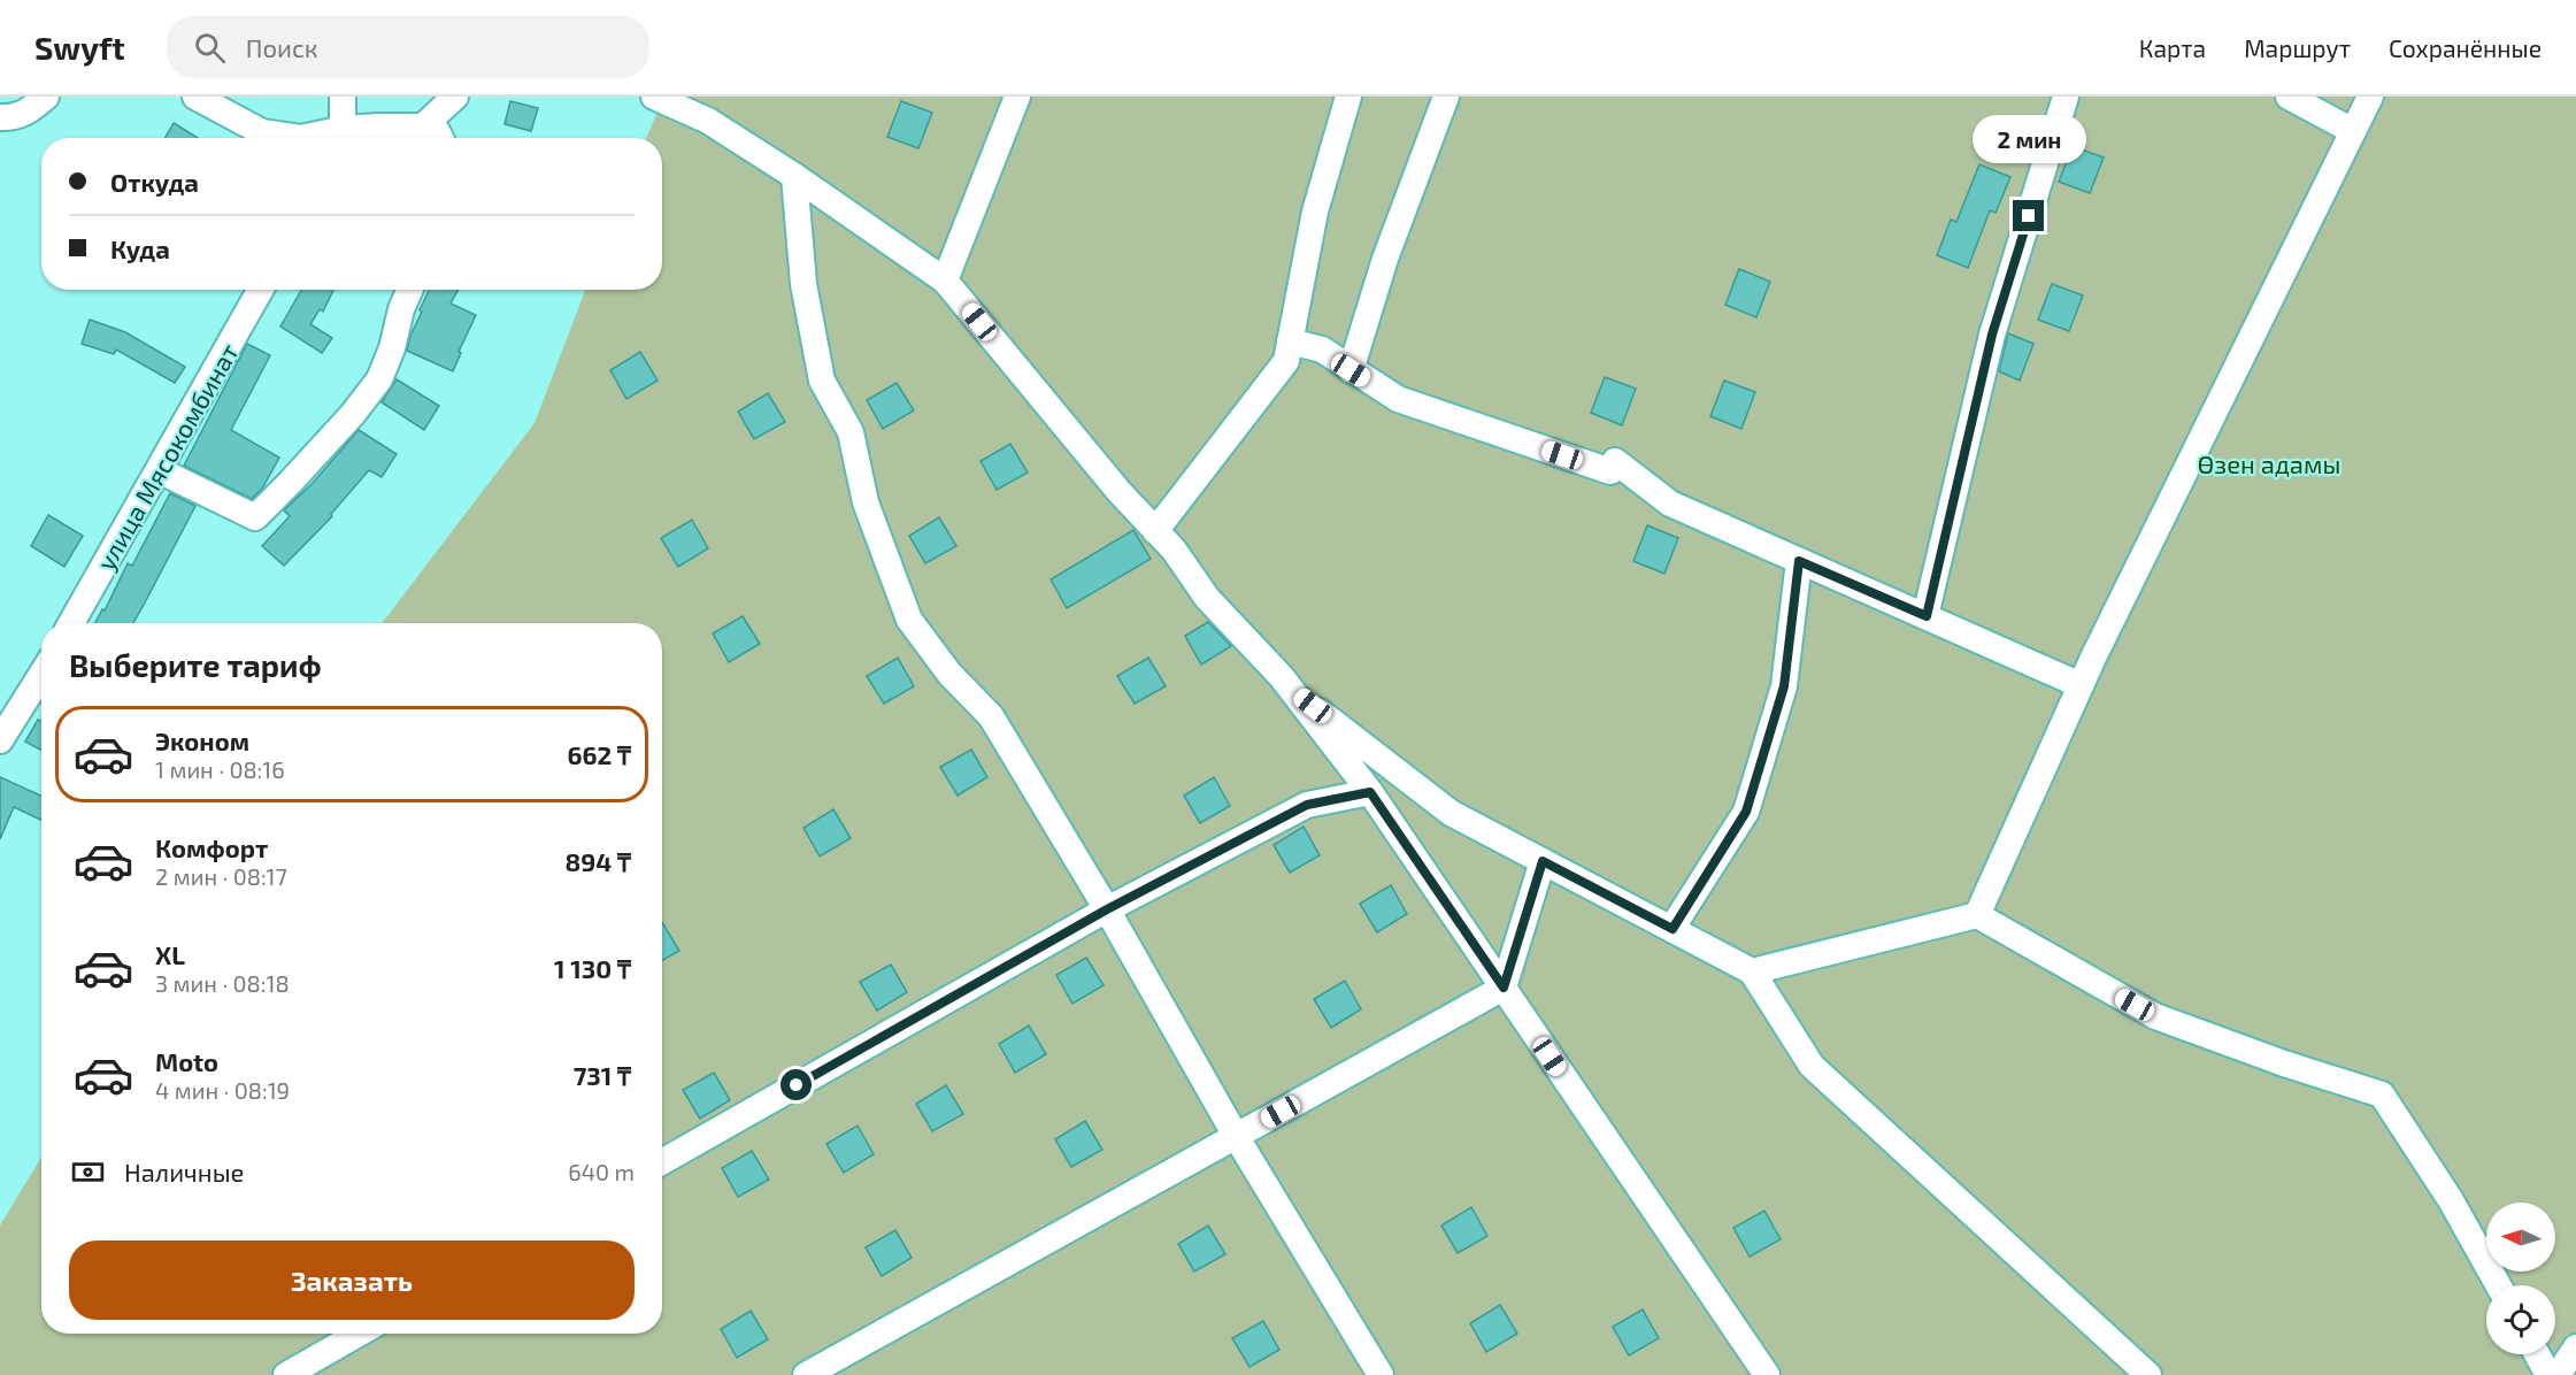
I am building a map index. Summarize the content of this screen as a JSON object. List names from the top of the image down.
{
  "streets": {
    "street": ["улица Мясокомбинат"]
  },
  "parks": ["Өзен адамы"],
  "north": "left",
  "page": {
    "header": "Swyft",
    "search": "Поиск",
    "nav": ["Карта", "Маршрут", "Сохранённые"],
    "bubble": "2 мин",
    "banner": ["Откуда", "Куда"],
    "heading": "Выберите тариф",
    "list": [
      {
        "name": "Эконом",
        "note": "1 мин · 08:16",
        "value": "662 ₸"
      },
      {
        "name": "Комфорт",
        "note": "2 мин · 08:17",
        "value": "894 ₸"
      },
      {
        "name": "XL",
        "note": "3 мин · 08:18",
        "value": "1 130 ₸"
      },
      {
        "name": "Moto",
        "note": "4 мин · 08:19",
        "value": "731 ₸"
      }
    ],
    "pay": ["Наличные", "640 m"],
    "buttons": "Заказать"
  }
}
